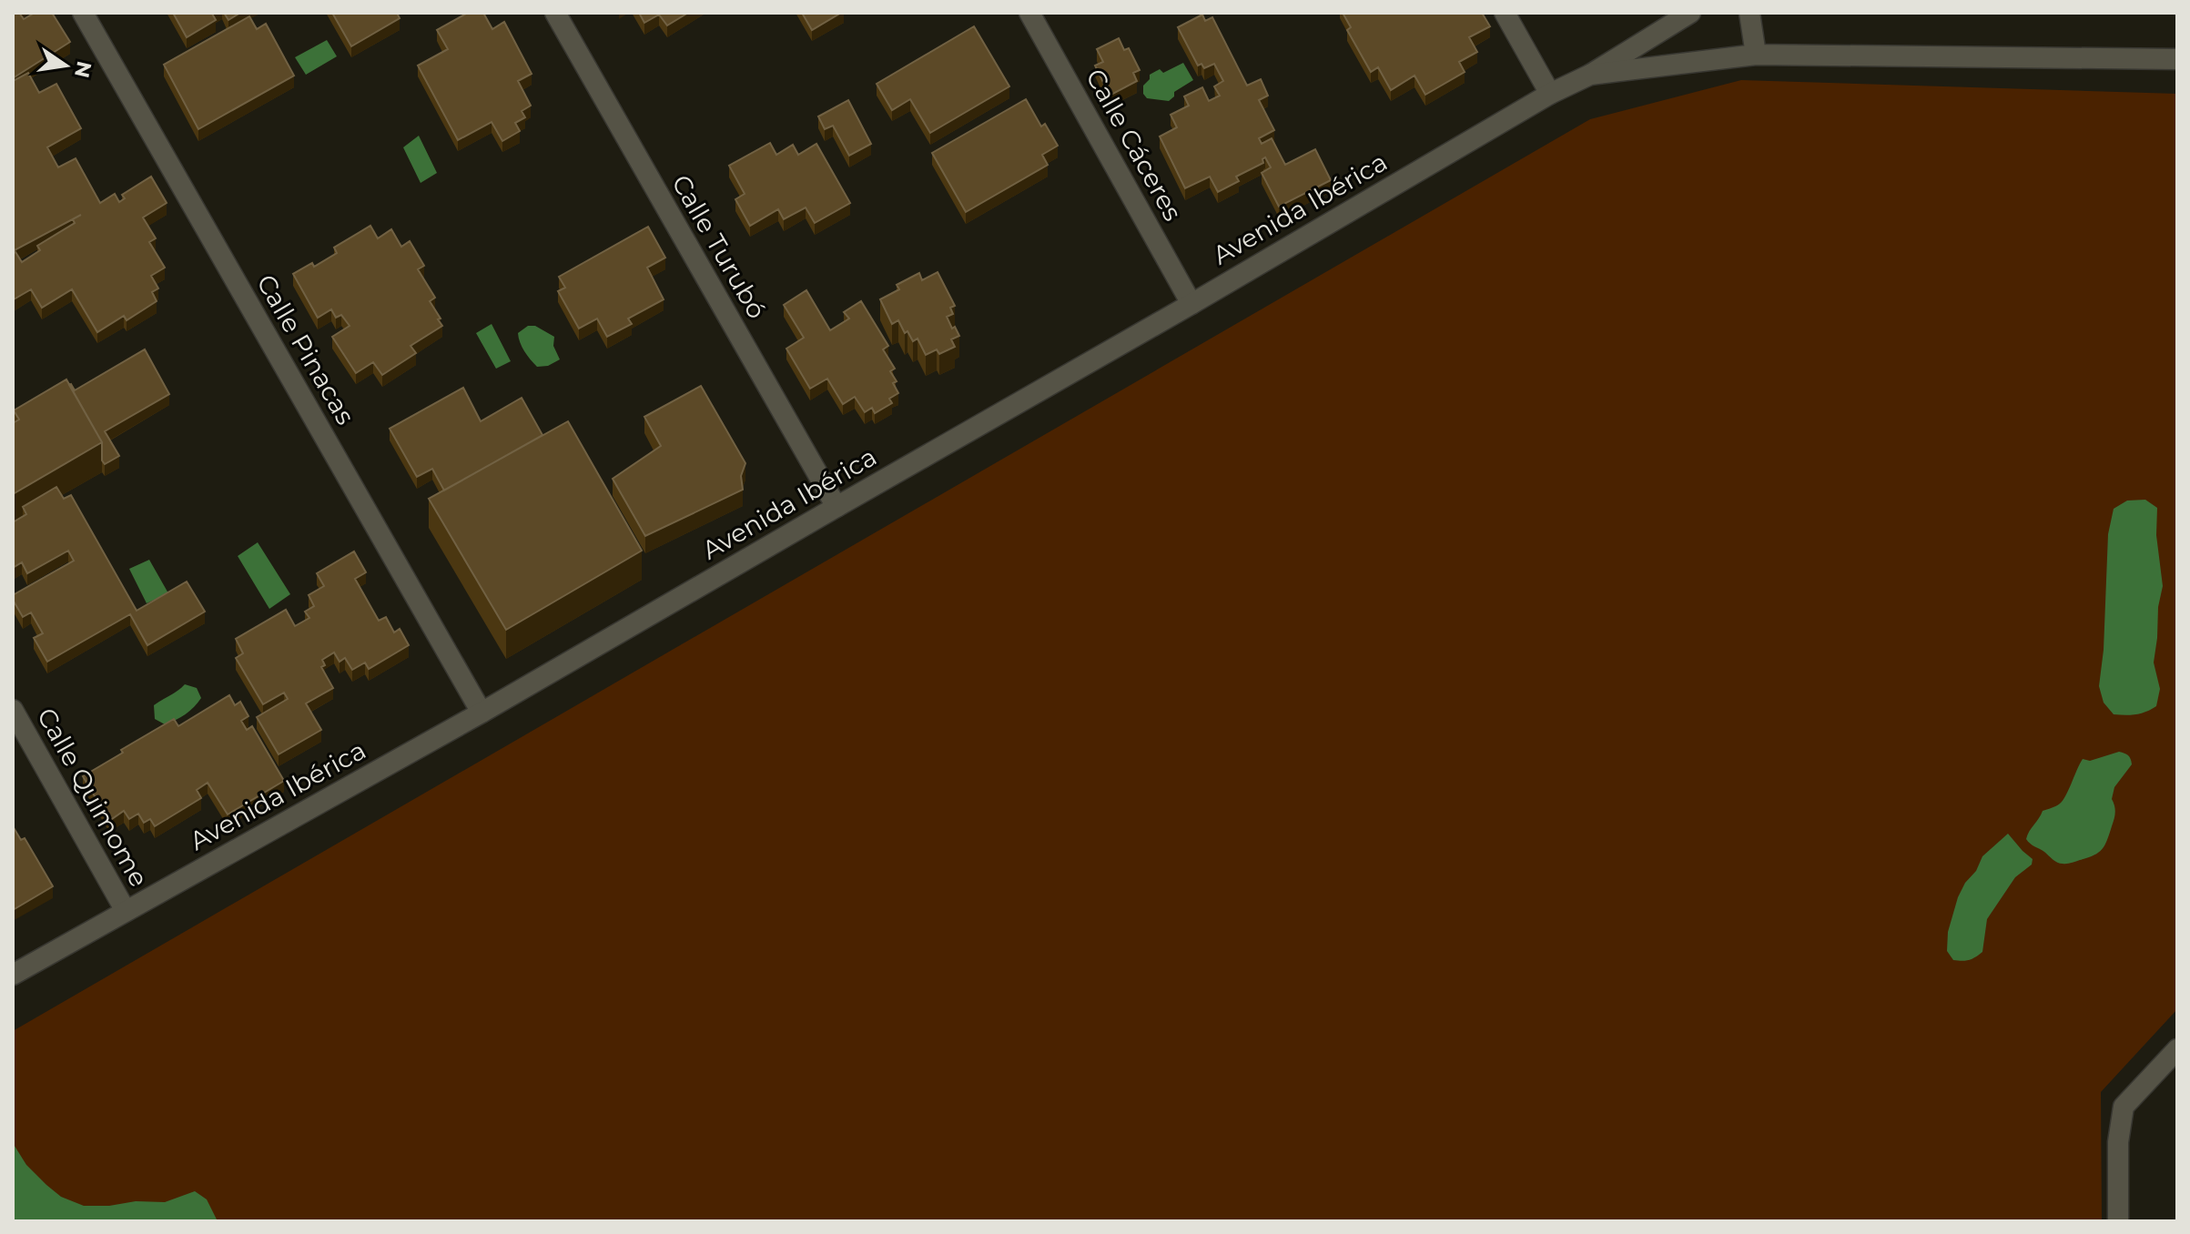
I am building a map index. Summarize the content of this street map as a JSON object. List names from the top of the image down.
{
  "streets": {
    "street": [
      "Calle Cáceres",
      "Avenida Ibérica",
      "Calle Turubó",
      "Calle Pinacas",
      "Calle Quimome"
    ]
  },
  "crossings": [
    ["Calle Cáceres", "Avenida Ibérica"],
    ["Avenida Ibérica", "Calle Turubó"],
    ["Avenida Ibérica", "Calle Pinacas"],
    ["Avenida Ibérica", "Calle Quimome"]
  ],
  "north": "right"
}
